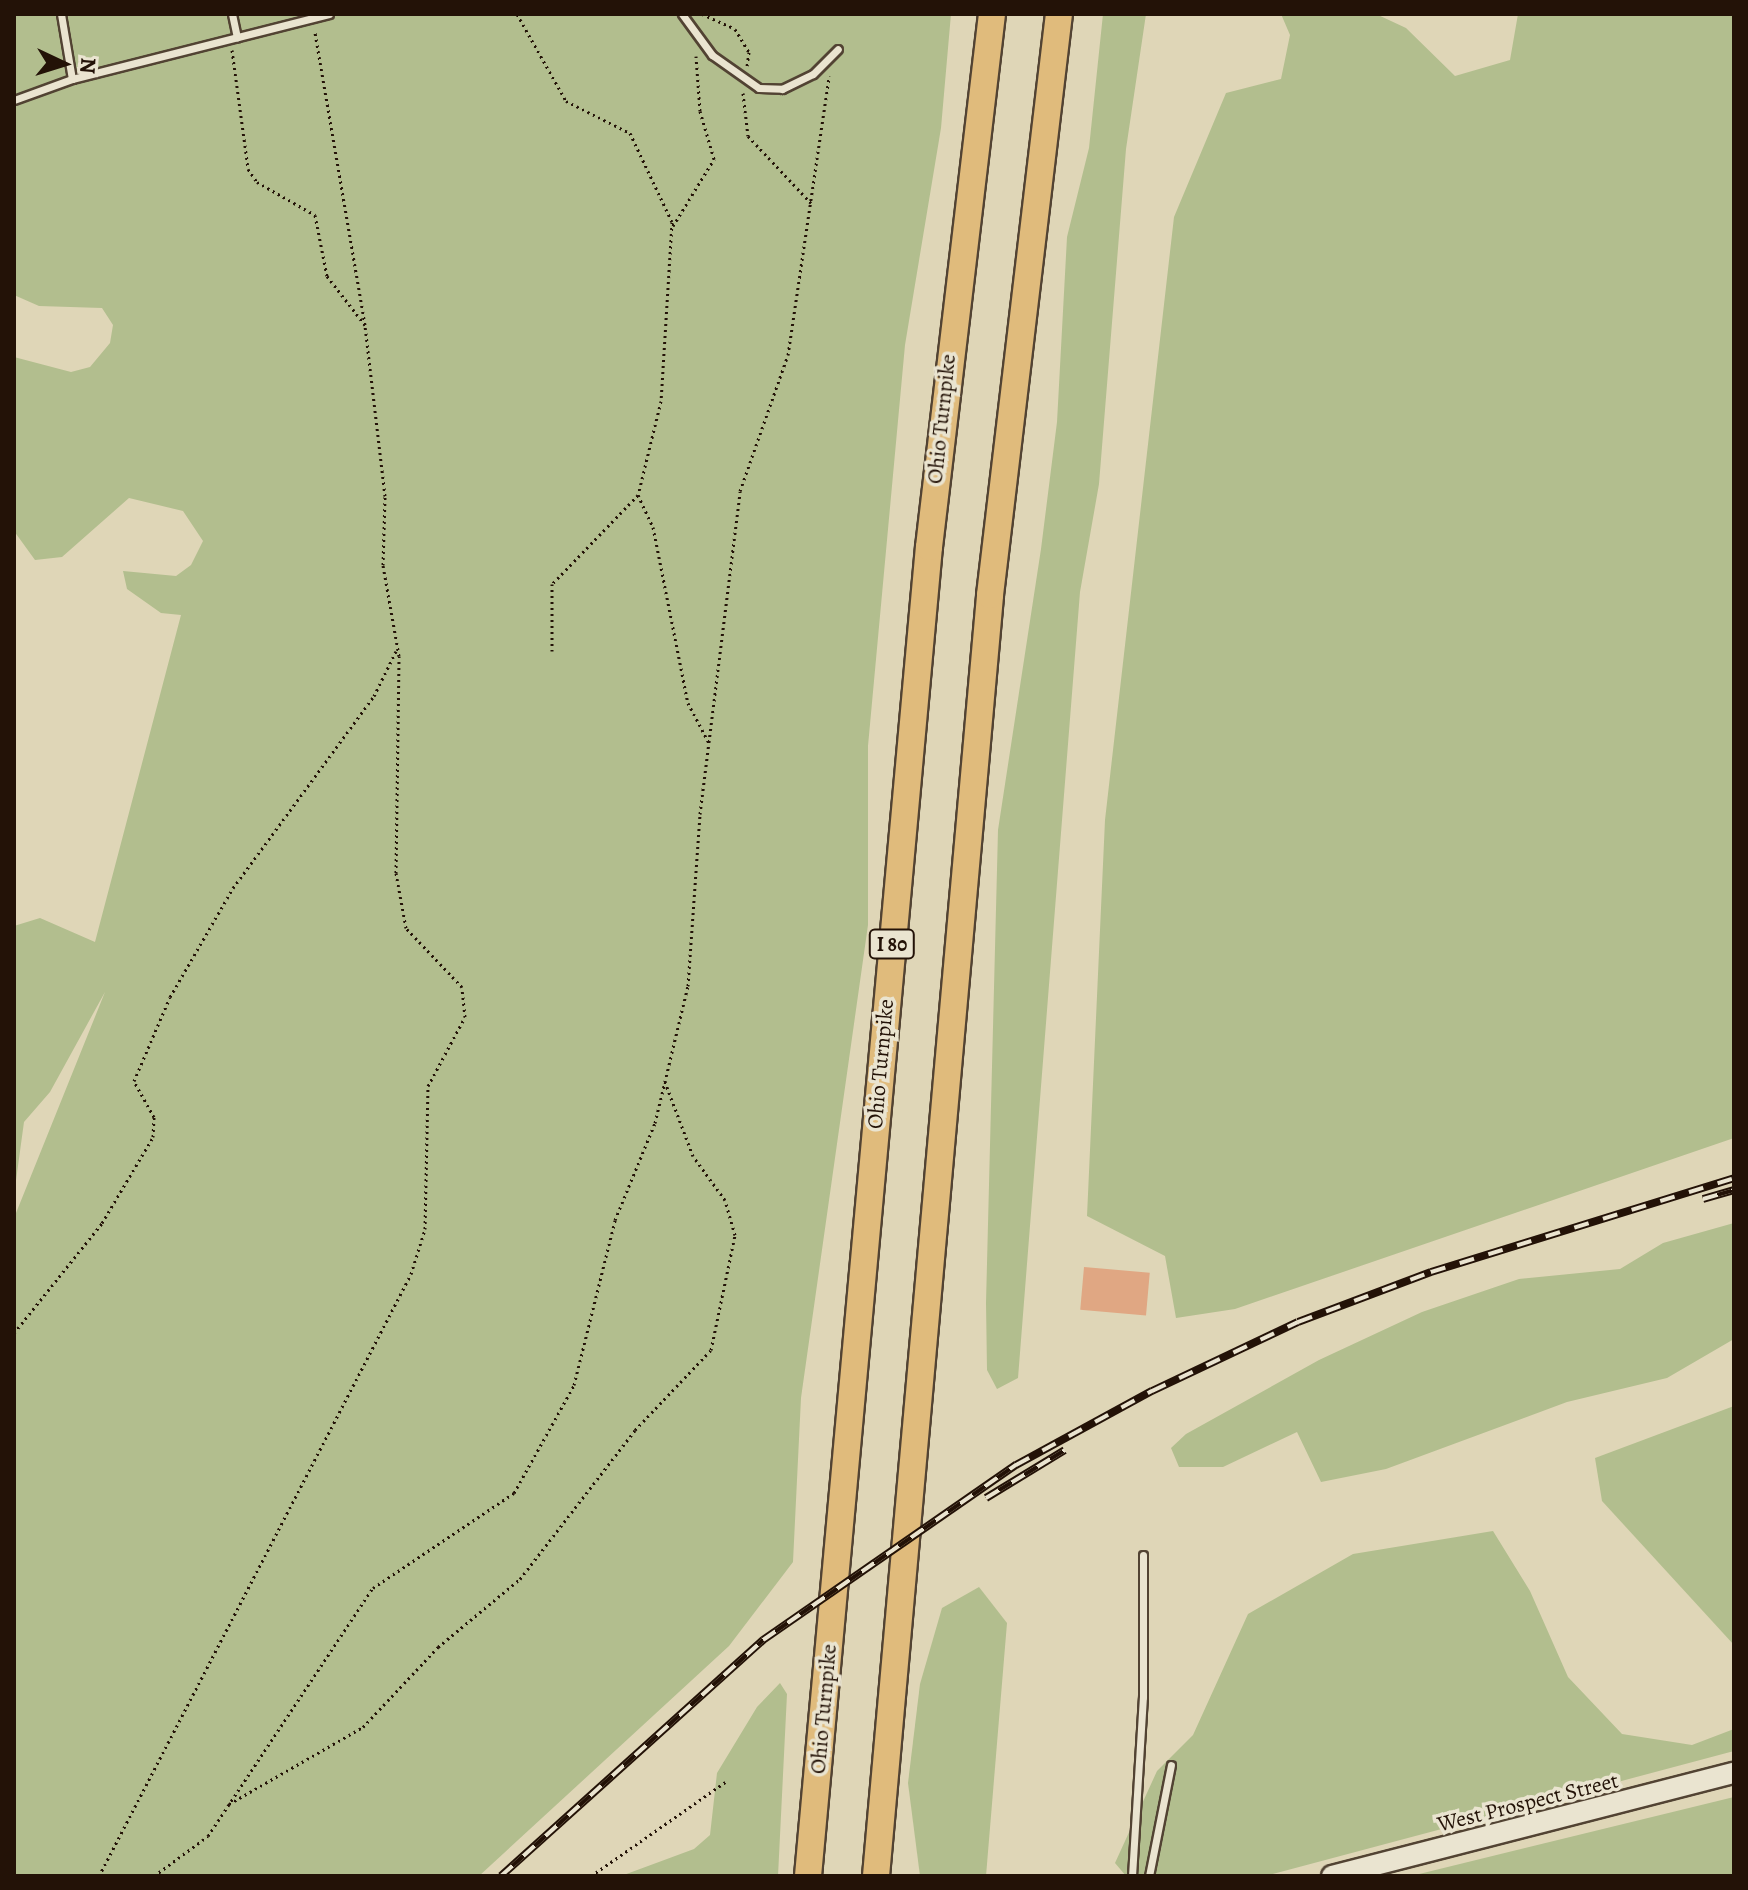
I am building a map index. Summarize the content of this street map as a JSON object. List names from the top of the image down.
{
  "streets": {
    "highway": ["Ohio Turnpike", "I 80"],
    "street": ["West Prospect Street"]
  },
  "north": "right"
}
